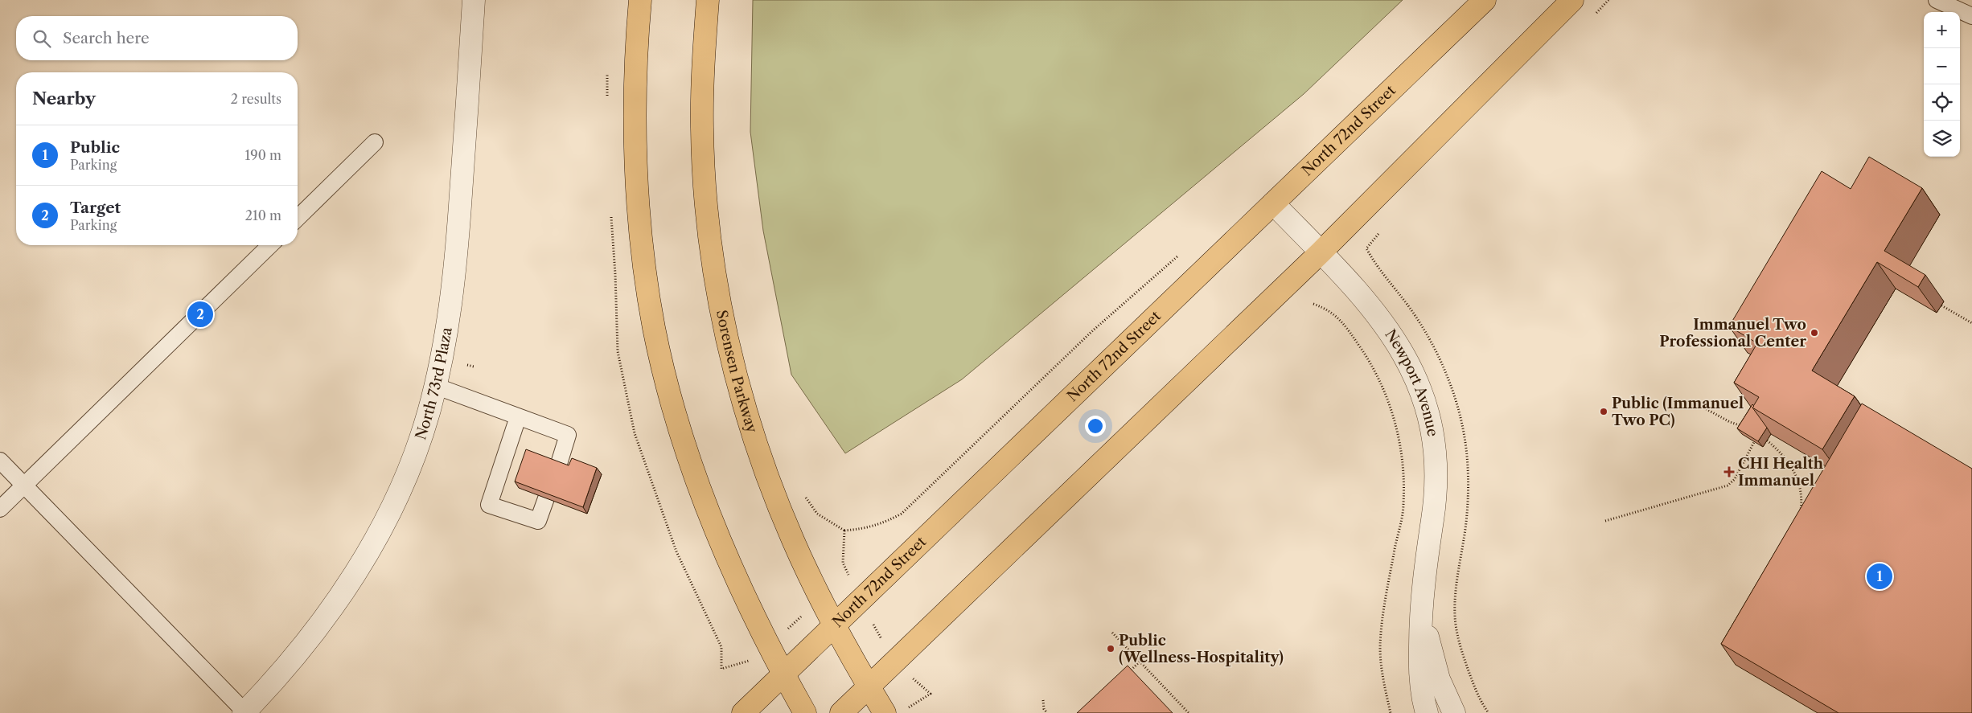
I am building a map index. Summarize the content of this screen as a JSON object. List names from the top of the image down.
{
  "streets": {
    "main road": ["North 72nd Street", "Sorensen Parkway"],
    "street": ["North 73rd Plaza", "Newport Avenue"]
  },
  "crossings": [
    ["North 72nd Street", "Sorensen Parkway"],
    ["North 72nd Street", "Newport Avenue"]
  ],
  "places": {
    "other": ["Immanuel Two Professional Center", "Public (Immanuel Two PC)", "Public (Wellness-Hospitality)"],
    "health": ["CHI Health Immanuel"]
  },
  "page": {
    "map_buttons": ["+", "−"],
    "search": "Search here",
    "heading": ["Nearby", "2 results"],
    "list": [
      {
        "mark": "1",
        "name": "Public",
        "note": "Parking",
        "value": "190 m"
      },
      {
        "mark": "2",
        "name": "Target",
        "note": "Parking",
        "value": "210 m"
      }
    ],
    "pins": ["2", "1"]
  }
}
